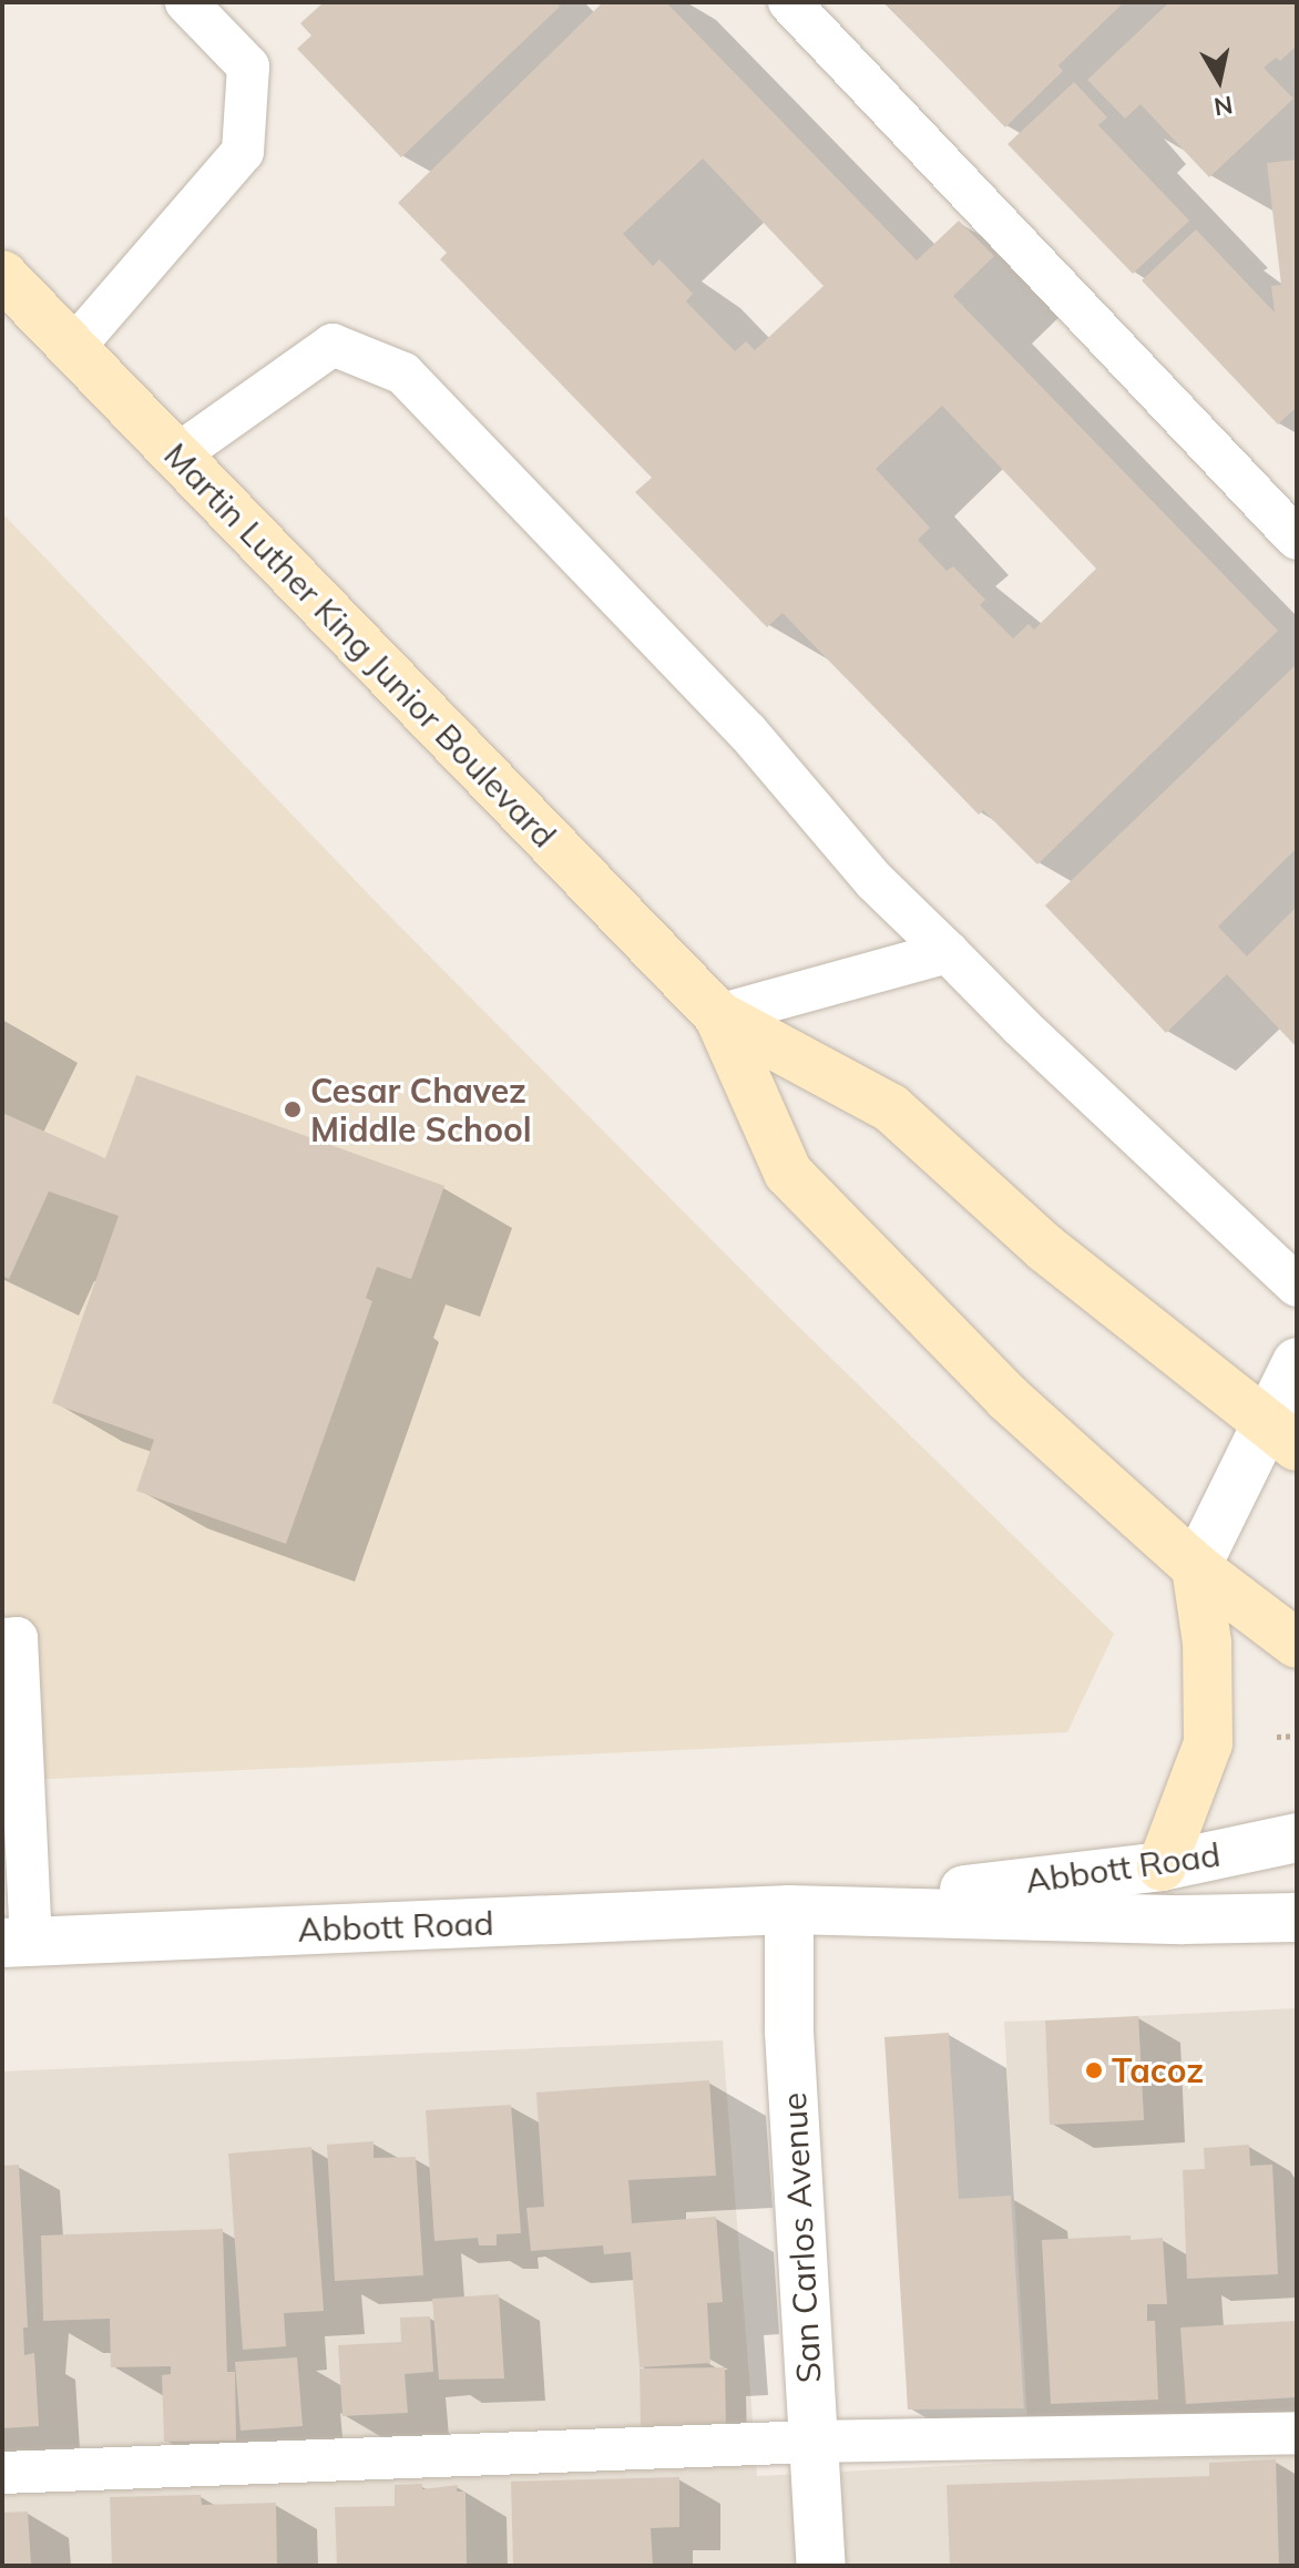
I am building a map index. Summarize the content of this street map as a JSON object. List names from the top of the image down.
{
  "streets": {
    "main road": ["Martin Luther King Junior Boulevard"],
    "street": ["Abbott Road", "San Carlos Avenue"]
  },
  "crossings": [
    ["Abbott Road", "San Carlos Avenue"]
  ],
  "places": ["Cesar Chavez Middle School", "Tacoz"],
  "north": "bottom"
}
